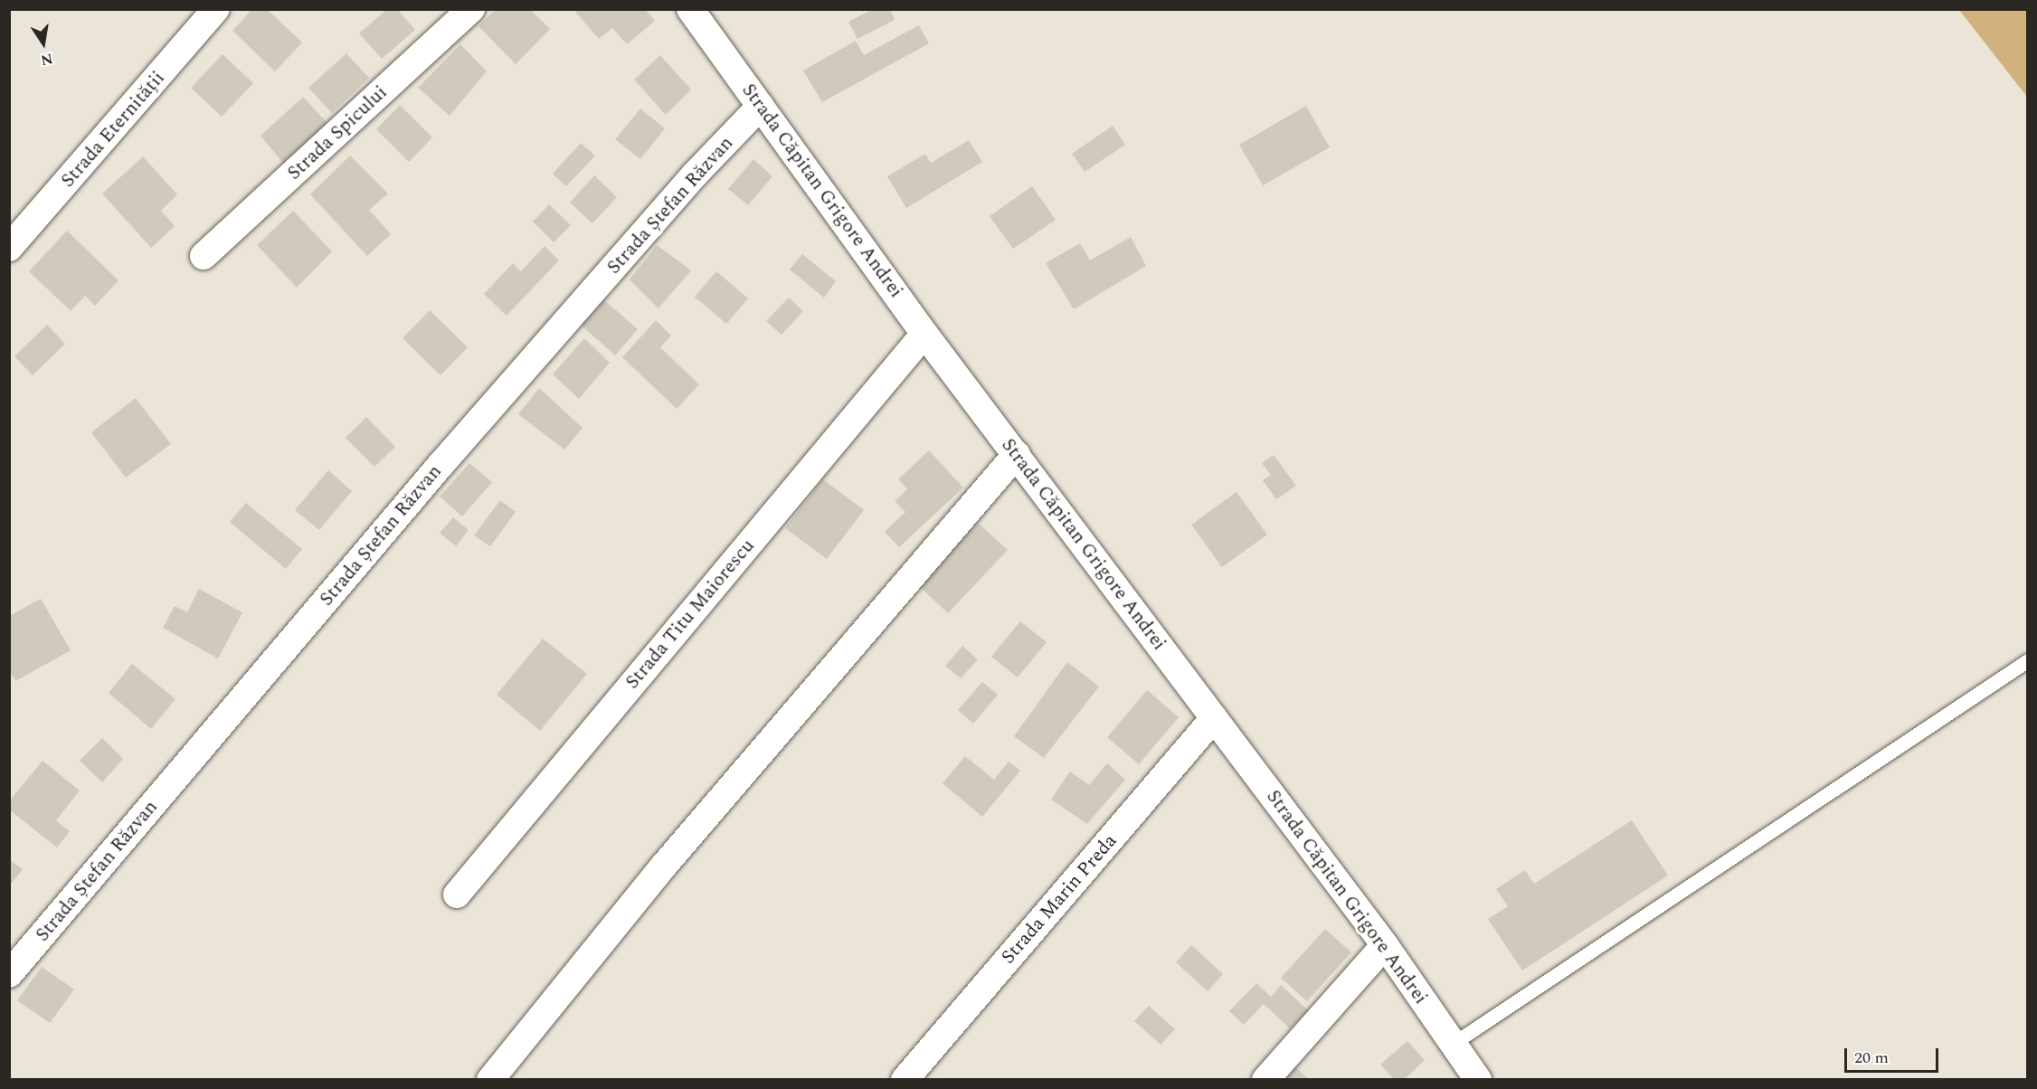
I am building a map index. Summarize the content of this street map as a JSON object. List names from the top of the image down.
{
  "streets": {
    "street": [
      "Strada Eternității",
      "Strada Spicului",
      "Strada Căpitan Grigore Andrei",
      "Strada Ștefan Răzvan",
      "Strada Titu Maiorescu",
      "Strada Marin Preda"
    ]
  },
  "crossings": [
    ["Strada Căpitan Grigore Andrei", "Strada Ștefan Răzvan"],
    ["Strada Căpitan Grigore Andrei", "Strada Titu Maiorescu"],
    ["Strada Căpitan Grigore Andrei", "Strada Marin Preda"]
  ],
  "scale_bar": "20 m",
  "north": "bottom"
}
